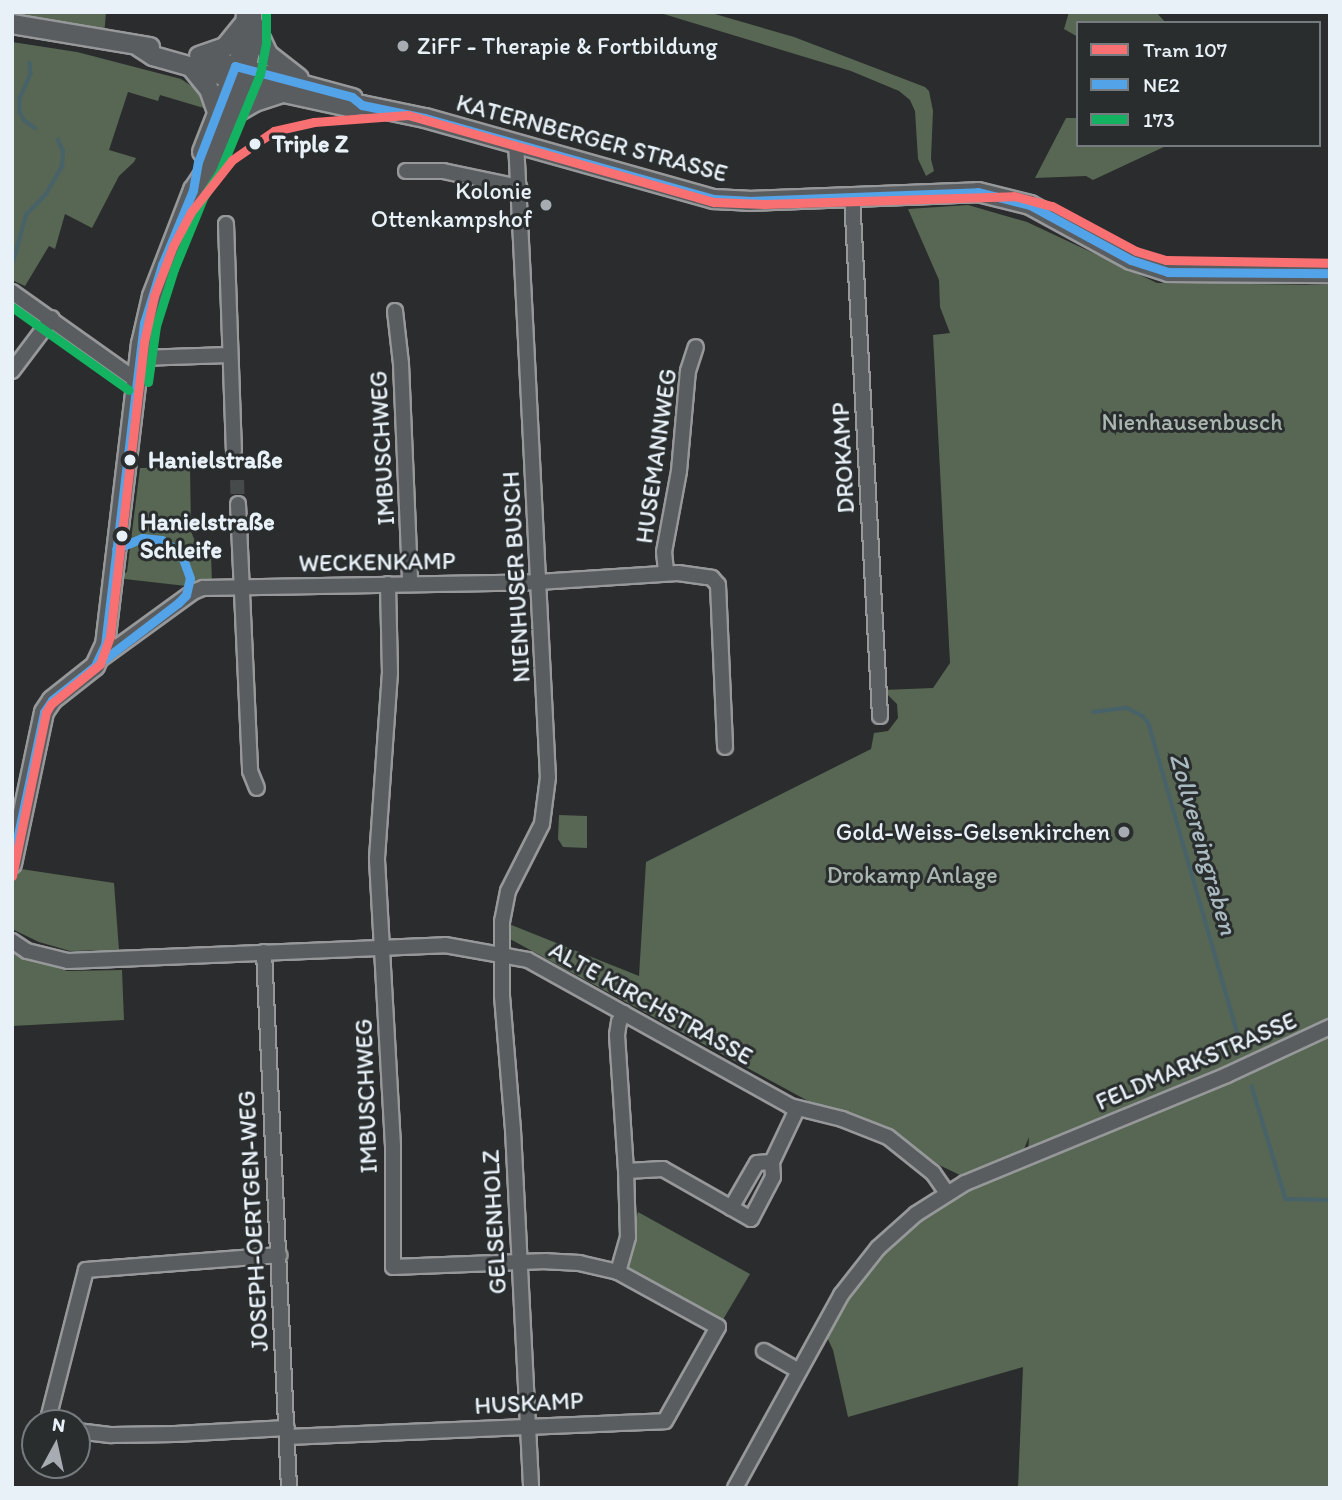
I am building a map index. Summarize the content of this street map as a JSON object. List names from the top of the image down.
{
  "streets": {
    "main road": ["KATERNBERGER STRASSE"],
    "street": [
      "IMBUSCHWEG",
      "HUSEMANNWEG",
      "DROKAMP",
      "WECKENKAMP",
      "NIENHUSER BUSCH",
      "ALTE KIRCHSTRASSE",
      "FELDMARKSTRASSE",
      "JOSEPH-OERTGEN-WEG",
      "GELSENHOLZ",
      "HUSKAMP"
    ]
  },
  "crossings": [
    ["KATERNBERGER STRASSE", "DROKAMP"],
    ["KATERNBERGER STRASSE", "NIENHUSER BUSCH"],
    ["IMBUSCHWEG", "WECKENKAMP"],
    ["IMBUSCHWEG", "ALTE KIRCHSTRASSE"],
    ["IMBUSCHWEG", "GELSENHOLZ"],
    ["IMBUSCHWEG", "HUSKAMP"],
    ["HUSEMANNWEG", "WECKENKAMP"],
    ["HUSEMANNWEG", "NIENHUSER BUSCH"],
    ["WECKENKAMP", "NIENHUSER BUSCH"],
    ["NIENHUSER BUSCH", "ALTE KIRCHSTRASSE"],
    ["NIENHUSER BUSCH", "GELSENHOLZ"],
    ["ALTE KIRCHSTRASSE", "FELDMARKSTRASSE"],
    ["ALTE KIRCHSTRASSE", "JOSEPH-OERTGEN-WEG"],
    ["ALTE KIRCHSTRASSE", "GELSENHOLZ"],
    ["JOSEPH-OERTGEN-WEG", "HUSKAMP"],
    ["GELSENHOLZ", "HUSKAMP"]
  ],
  "water": ["Zollvereingraben"],
  "parks": ["Nienhausenbusch", "Drokamp Anlage"],
  "places": [
    "ZiFF - Therapie & Fortbildung",
    "Triple Z",
    "Kolonie Ottenkampshof",
    "Hanielstraße",
    "Hanielstraße Schleife",
    "Gold-Weiss-Gelsenkirchen"
  ],
  "lines": ["transit line 173", "transit line NE2", "tram line 107"],
  "legend": ["Tram 107", "NE2", "173"],
  "north": "top"
}
